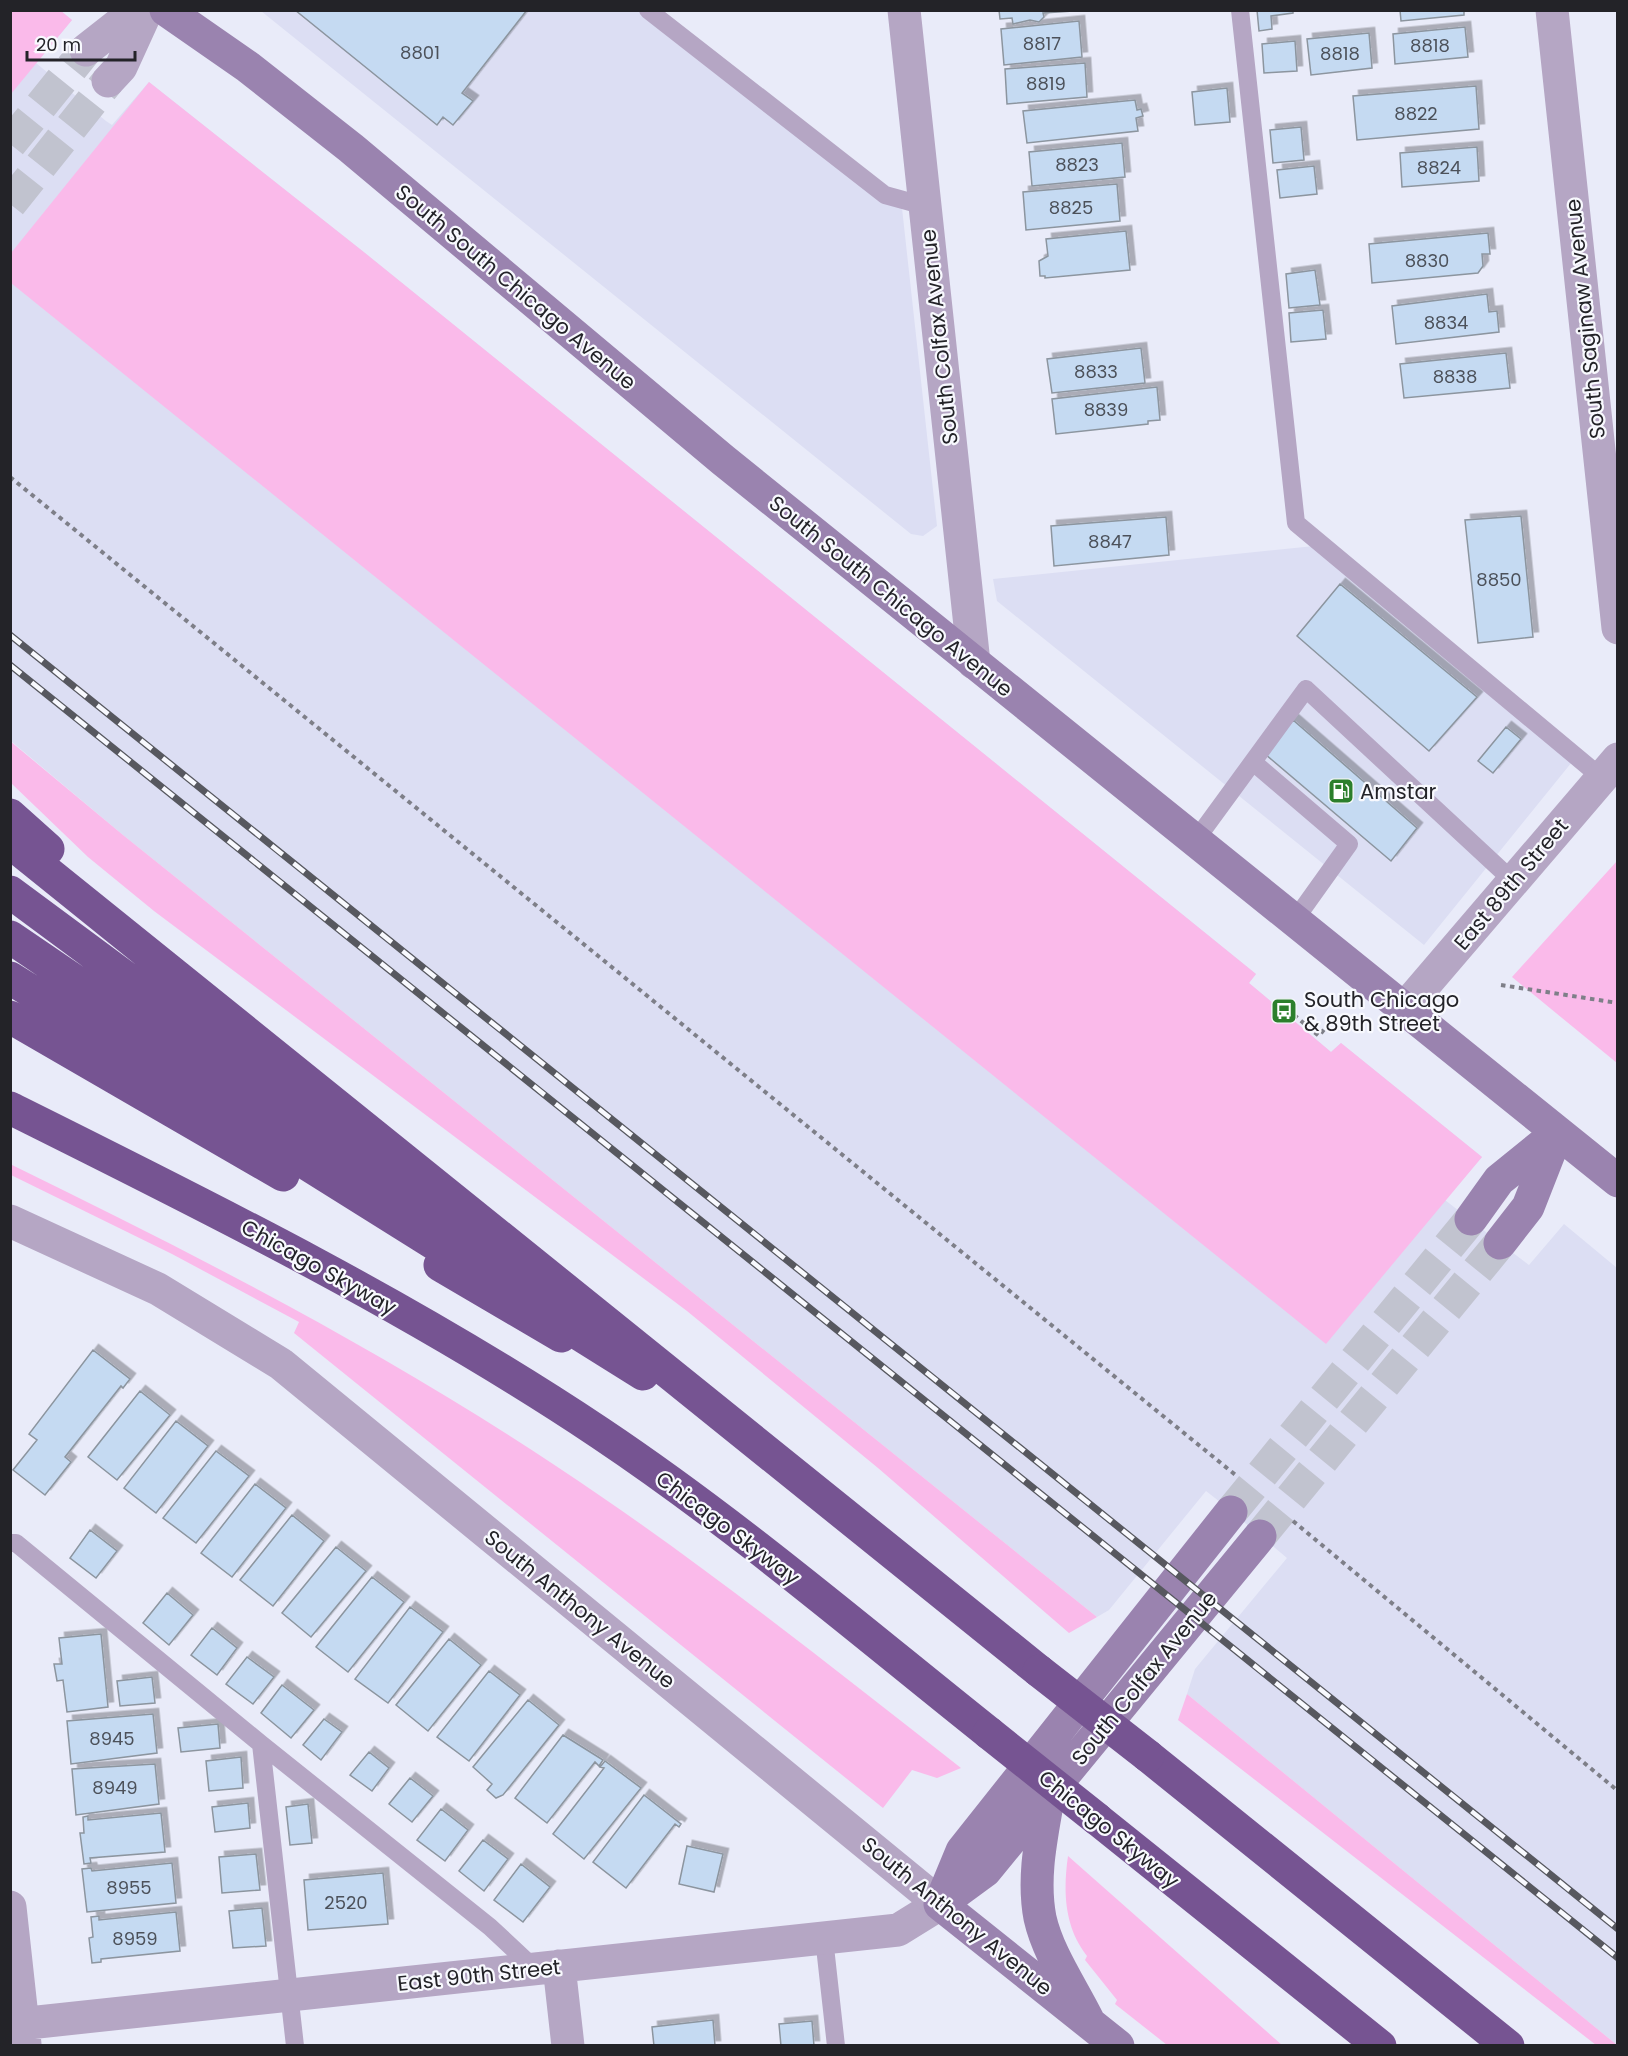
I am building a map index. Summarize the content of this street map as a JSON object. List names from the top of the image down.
{
  "streets": {
    "highway": ["Chicago Skyway"],
    "main road": ["South South Chicago Avenue", "South Colfax Avenue", "South Anthony Avenue"],
    "street": ["South Saginaw Avenue", "East 89th Street", "East 90th Street"]
  },
  "crossings": [
    ["South South Chicago Avenue", "South Colfax Avenue"],
    ["South South Chicago Avenue", "East 89th Street"],
    ["South Colfax Avenue", "South Anthony Avenue"],
    ["South Colfax Avenue", "East 90th Street"],
    ["South Anthony Avenue", "East 90th Street"]
  ],
  "places": {
    "fuel station": ["Amstar"],
    "bus stop": ["South Chicago & 89th Street"]
  },
  "house_numbers": [
    "8817",
    "8818",
    "8801",
    "8818",
    "8819",
    "8822",
    "8823",
    "8824",
    "8825",
    "8830",
    "8834",
    "8833",
    "8838",
    "8839",
    "8847",
    "8850",
    "8945",
    "8949",
    "8955",
    "2520",
    "8959"
  ],
  "scale_bar": "20 m"
}
